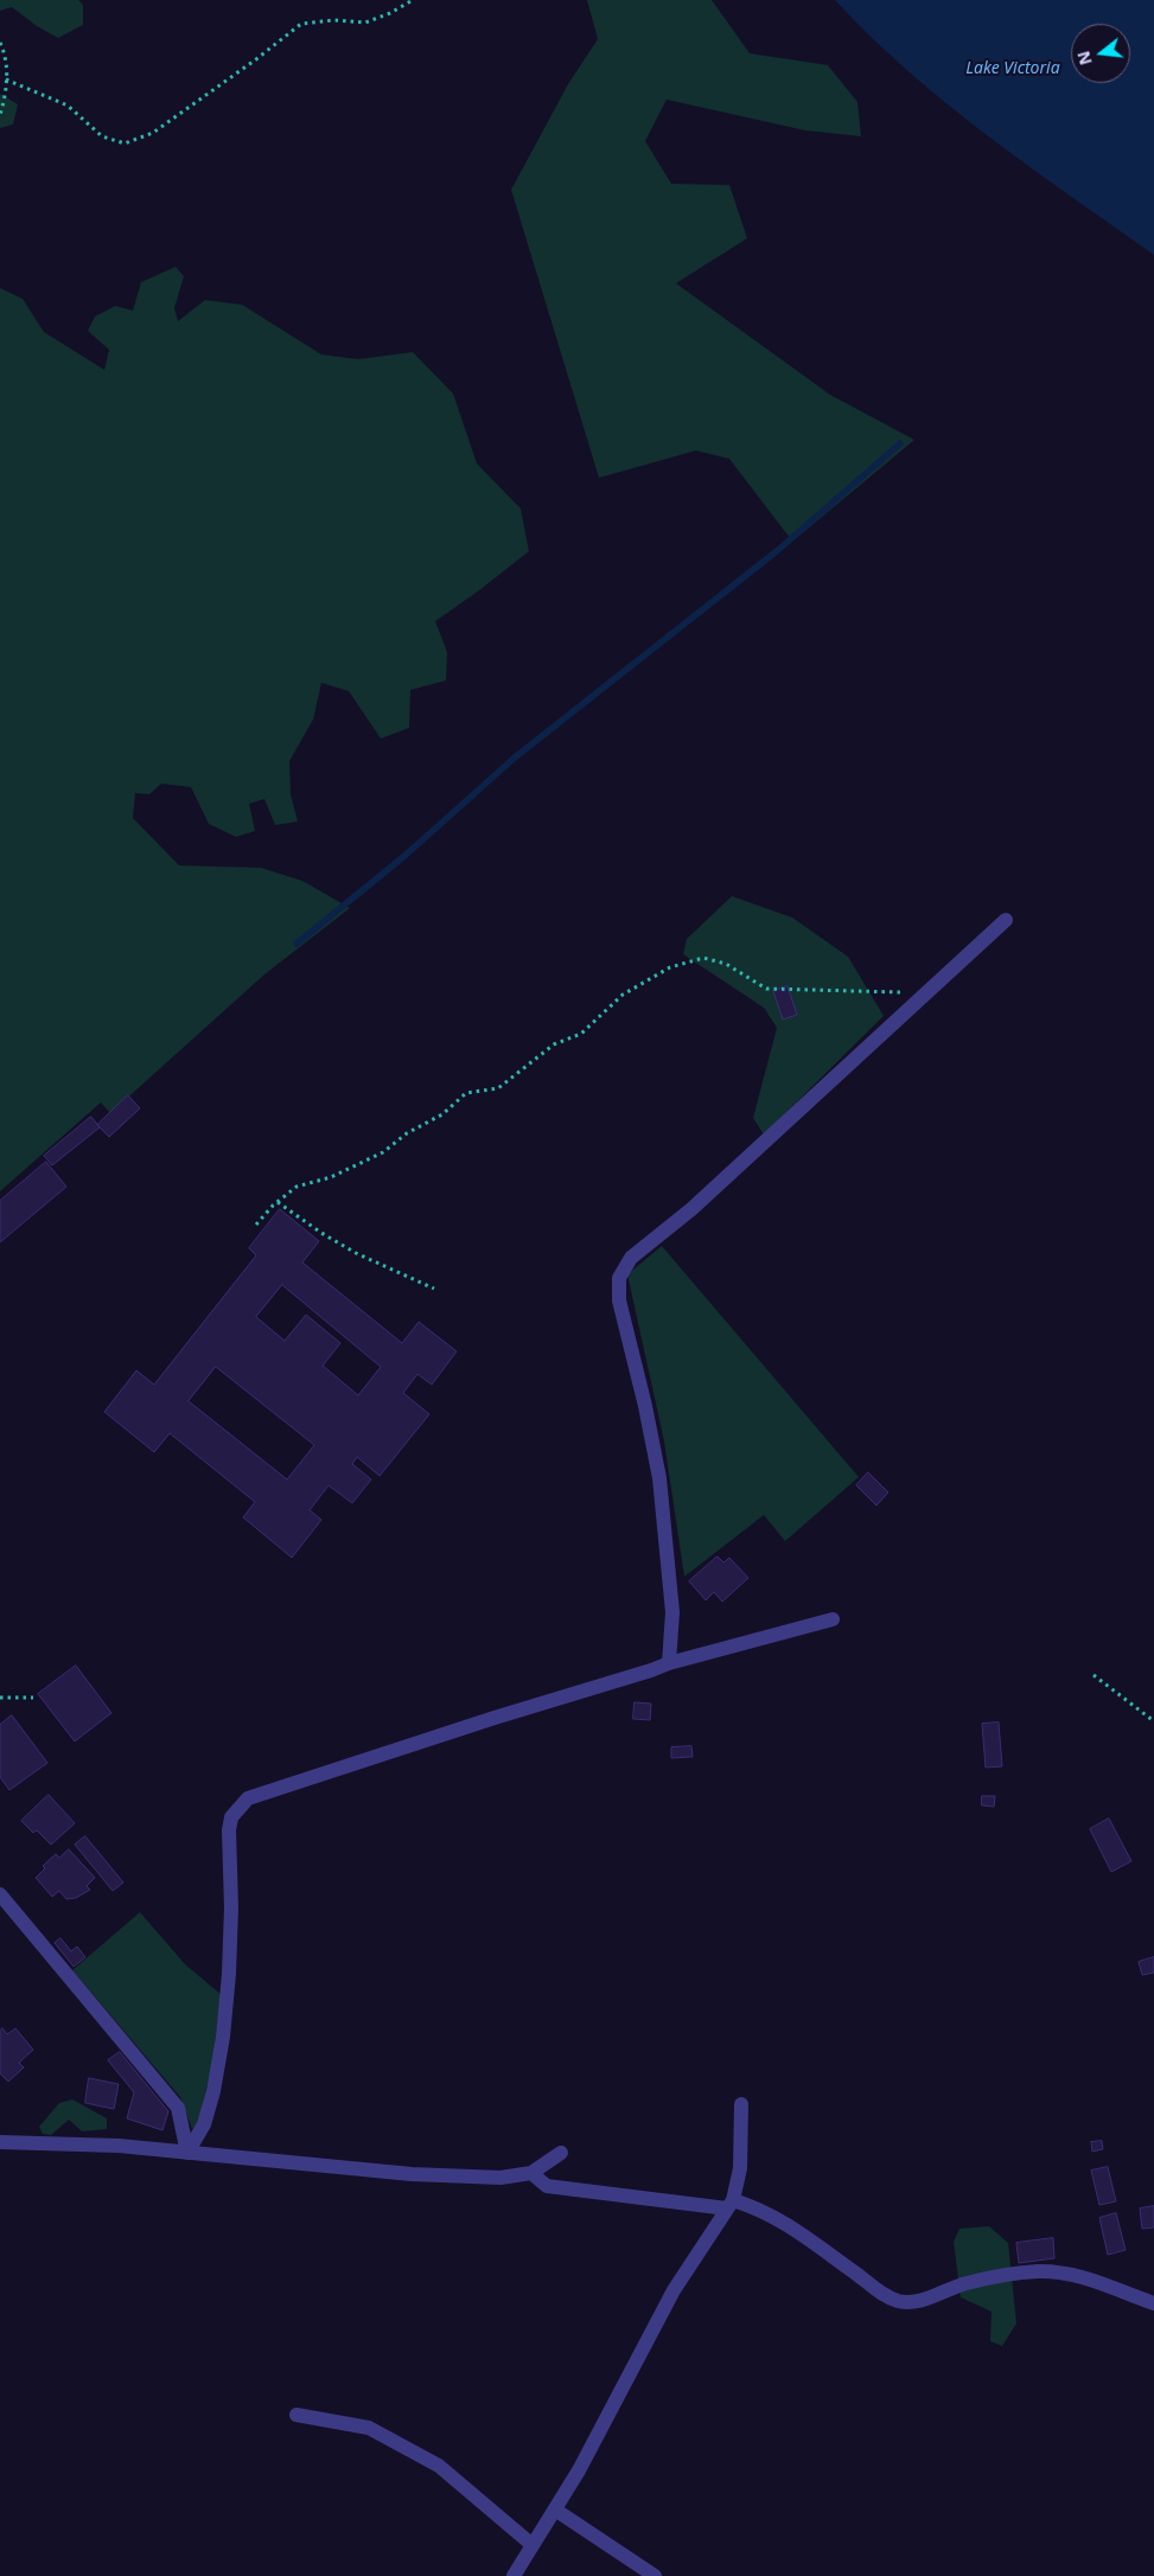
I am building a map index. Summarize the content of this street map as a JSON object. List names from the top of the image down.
{
  "water": ["Lake Victoria"],
  "north": "left"
}
